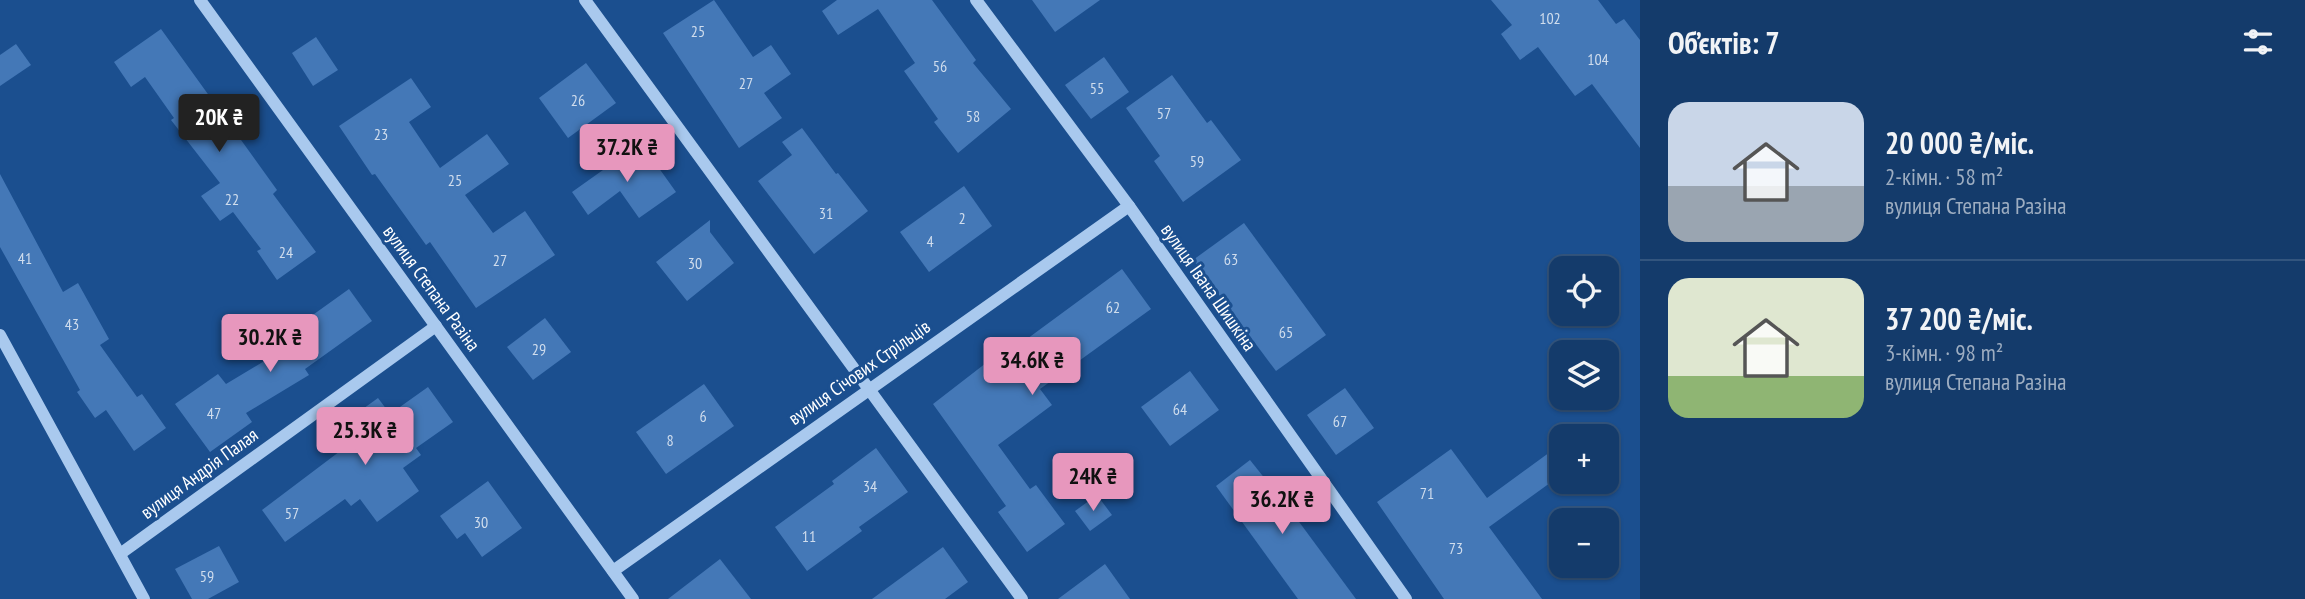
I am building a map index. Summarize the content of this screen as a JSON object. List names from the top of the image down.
{
  "streets": {
    "street": [
      "вулиця Івана Шишкіна",
      "вулиця Степана Разіна",
      "вулиця Січових Стрільців",
      "вулиця Андрія Палая"
    ]
  },
  "crossings": [
    ["вулиця Івана Шишкіна", "вулиця Січових Стрільців"],
    ["вулиця Степана Разіна", "вулиця Січових Стрільців"],
    ["вулиця Степана Разіна", "вулиця Андрія Палая"]
  ],
  "house_numbers": [
    "102",
    "25",
    "104",
    "56",
    "27",
    "55",
    "26",
    "57",
    "58",
    "23",
    "59",
    "25",
    "22",
    "31",
    "2",
    "4",
    "24",
    "41",
    "63",
    "27",
    "30",
    "62",
    "43",
    "65",
    "29",
    "64",
    "47",
    "6",
    "67",
    "8",
    "34",
    "71",
    "57",
    "30",
    "11",
    "73",
    "59"
  ],
  "page": {
    "heading": "Об’єктів: 7",
    "list": [
      {
        "name": "20 000 ₴/міс.",
        "note": "2-кімн. · 58 m² · вулиця Степана Разіна"
      },
      {
        "name": "37 200 ₴/міс.",
        "note": "3-кімн. · 98 m² · вулиця Степана Разіна"
      }
    ],
    "price": [
      "20K ₴",
      "37.2K ₴",
      "30.2K ₴",
      "34.6K ₴",
      "25.3K ₴",
      "24K ₴",
      "36.2K ₴"
    ],
    "map_buttons": ["+", "−"]
  }
}
